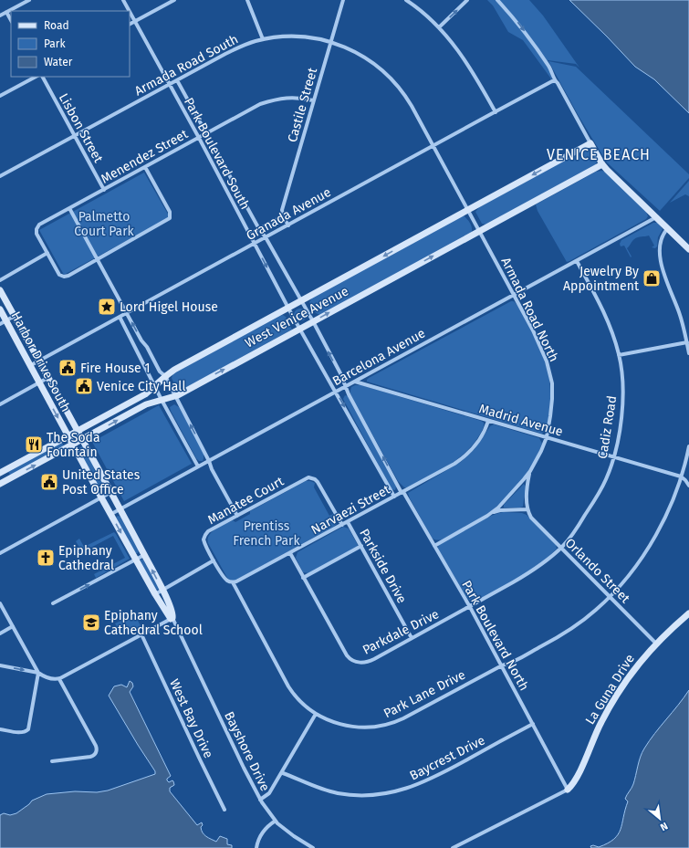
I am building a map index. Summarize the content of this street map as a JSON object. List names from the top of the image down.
{
  "streets": {
    "street": [
      "Armada Road South",
      "Castile Street",
      "Lisbon Street",
      "Park Boulevard South",
      "Menendez Street",
      "Granada Avenue",
      "Armada Road North",
      "West Venice Avenue",
      "Barcelona Avenue",
      "Harbor Drive South",
      "Madrid Avenue",
      "Cadiz Road",
      "Manatee Court",
      "Narvaezi Street",
      "Parkside Drive",
      "Orlando Street",
      "Parkdale Drive",
      "Park Boulevard North",
      "La Guna Drive",
      "Park Lane Drive",
      "West Bay Drive",
      "Bayshore Drive",
      "Baycrest Drive"
    ]
  },
  "crossings": [
    ["Armada Road South", "Castile Street"],
    ["Armada Road South", "Lisbon Street"],
    ["Armada Road South", "Park Boulevard South"],
    ["Armada Road South", "Granada Avenue"],
    ["Armada Road South", "Armada Road North"],
    ["Armada Road South", "West Venice Avenue"],
    ["Castile Street", "Menendez Street"],
    ["Lisbon Street", "Menendez Street"],
    ["Park Boulevard South", "Menendez Street"],
    ["Park Boulevard South", "Granada Avenue"],
    ["Park Boulevard South", "West Venice Avenue"],
    ["Park Boulevard South", "Park Boulevard North"],
    ["Granada Avenue", "Harbor Drive South"],
    ["Armada Road North", "West Venice Avenue"],
    ["Armada Road North", "Barcelona Avenue"],
    ["Armada Road North", "Madrid Avenue"],
    ["Armada Road North", "Park Boulevard North"],
    ["West Venice Avenue", "Harbor Drive South"],
    ["West Venice Avenue", "Park Boulevard North"],
    ["Barcelona Avenue", "Harbor Drive South"],
    ["Barcelona Avenue", "Madrid Avenue"],
    ["Barcelona Avenue", "Cadiz Road"],
    ["Barcelona Avenue", "Park Boulevard North"],
    ["Harbor Drive South", "Bayshore Drive"],
    ["Madrid Avenue", "Cadiz Road"],
    ["Madrid Avenue", "Narvaezi Street"],
    ["Madrid Avenue", "Park Lane Drive"],
    ["Cadiz Road", "Orlando Street"],
    ["Cadiz Road", "Parkdale Drive"],
    ["Cadiz Road", "Park Boulevard North"],
    ["Manatee Court", "Narvaezi Street"],
    ["Narvaezi Street", "Parkside Drive"],
    ["Narvaezi Street", "Parkdale Drive"],
    ["Narvaezi Street", "Park Boulevard North"],
    ["Narvaezi Street", "Park Lane Drive"],
    ["Parkside Drive", "Parkdale Drive"],
    ["Orlando Street", "La Guna Drive"],
    ["Orlando Street", "Park Lane Drive"],
    ["Parkdale Drive", "Park Boulevard North"],
    ["Park Boulevard North", "La Guna Drive"],
    ["Park Boulevard North", "Park Lane Drive"],
    ["Park Boulevard North", "Baycrest Drive"]
  ],
  "districts": ["VENICE BEACH"],
  "parks": ["Palmetto Court Park", "Prentiss French Park"],
  "places": {
    "shop": ["Jewelry By Appointment"],
    "place": ["Lord Higel House"],
    "public building": ["Fire House 1", "Venice City Hall", "United States Post Office"],
    "restaurant": ["The Soda Fountain"],
    "church": ["Epiphany Cathedral"],
    "school or university": ["Epiphany Cathedral School"]
  },
  "legend": ["Road", "Park", "Water"],
  "north": "bottom right"
}
